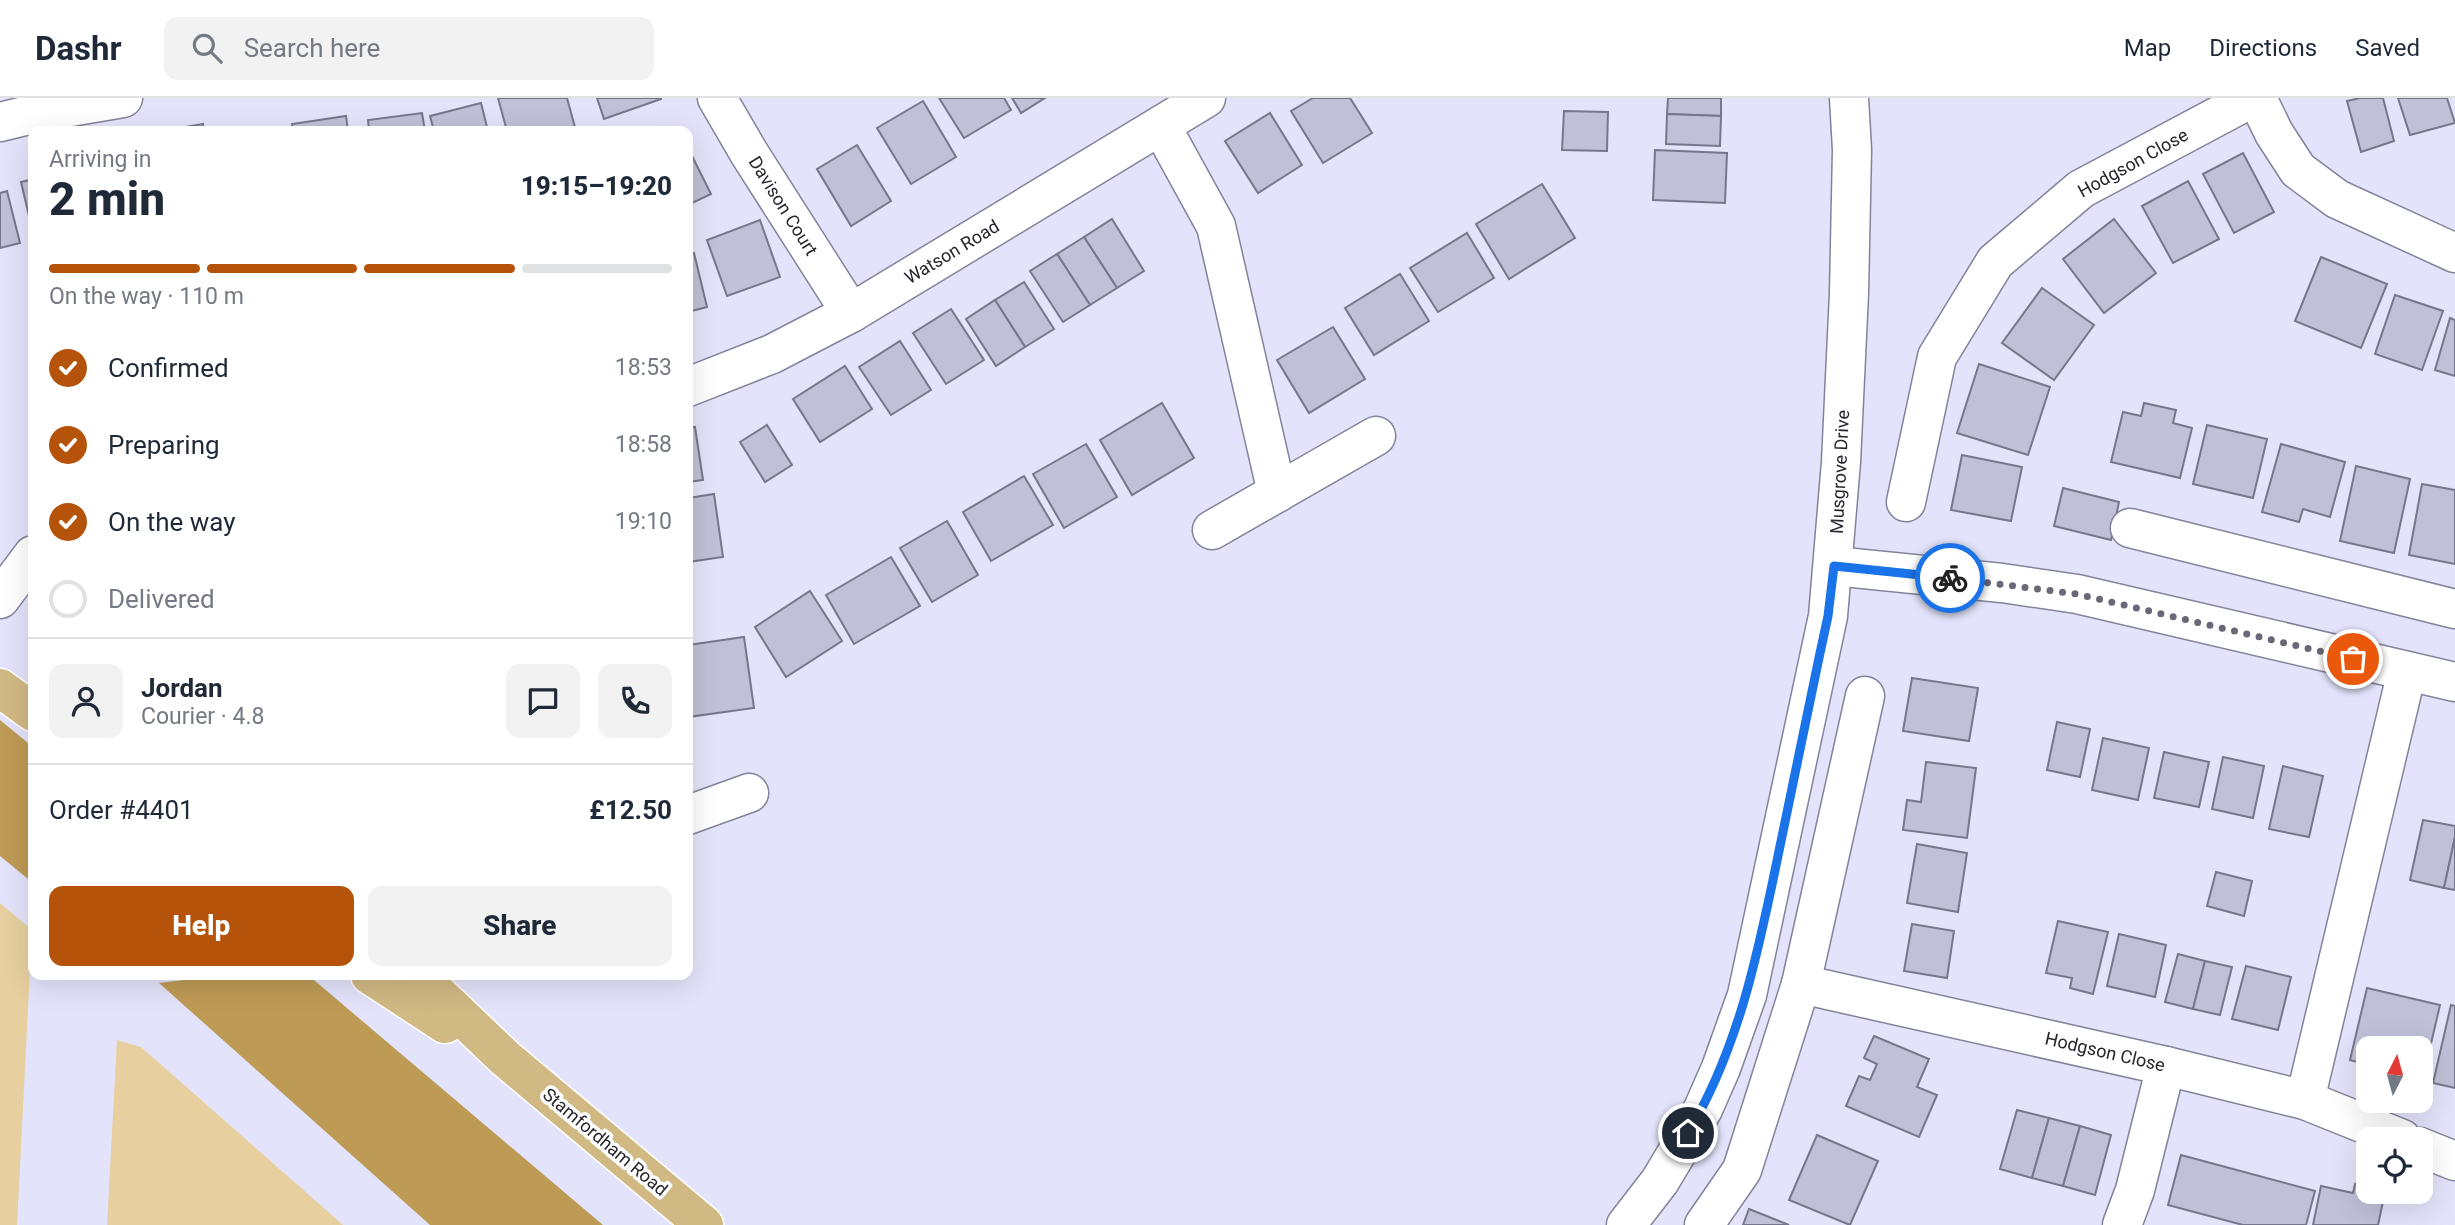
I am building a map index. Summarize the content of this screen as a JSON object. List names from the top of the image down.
{
  "streets": {
    "main road": ["Stamfordham Road"],
    "street": [
      "Hodgson Close",
      "Davison Court",
      "Watson Road",
      "Musgrove Drive"
    ]
  },
  "crossings": [
    ["Davison Court", "Watson Road"]
  ],
  "north": "top",
  "page": {
    "header": "Dashr",
    "search": "Search here",
    "nav": ["Map", "Directions", "Saved"],
    "heading": ["2 min", "Arriving in", "19:15–19:20"],
    "panel": [
      "Jordan",
      "Courier · 4.8",
      "Order #4401",
      "£12.50"
    ],
    "bar": "On the way · 110 m",
    "list": [
      ["Confirmed", "18:53"],
      ["Preparing", "18:58"],
      ["On the way", "19:10"],
      "Delivered"
    ],
    "buttons": ["Help", "Share"]
  }
}
